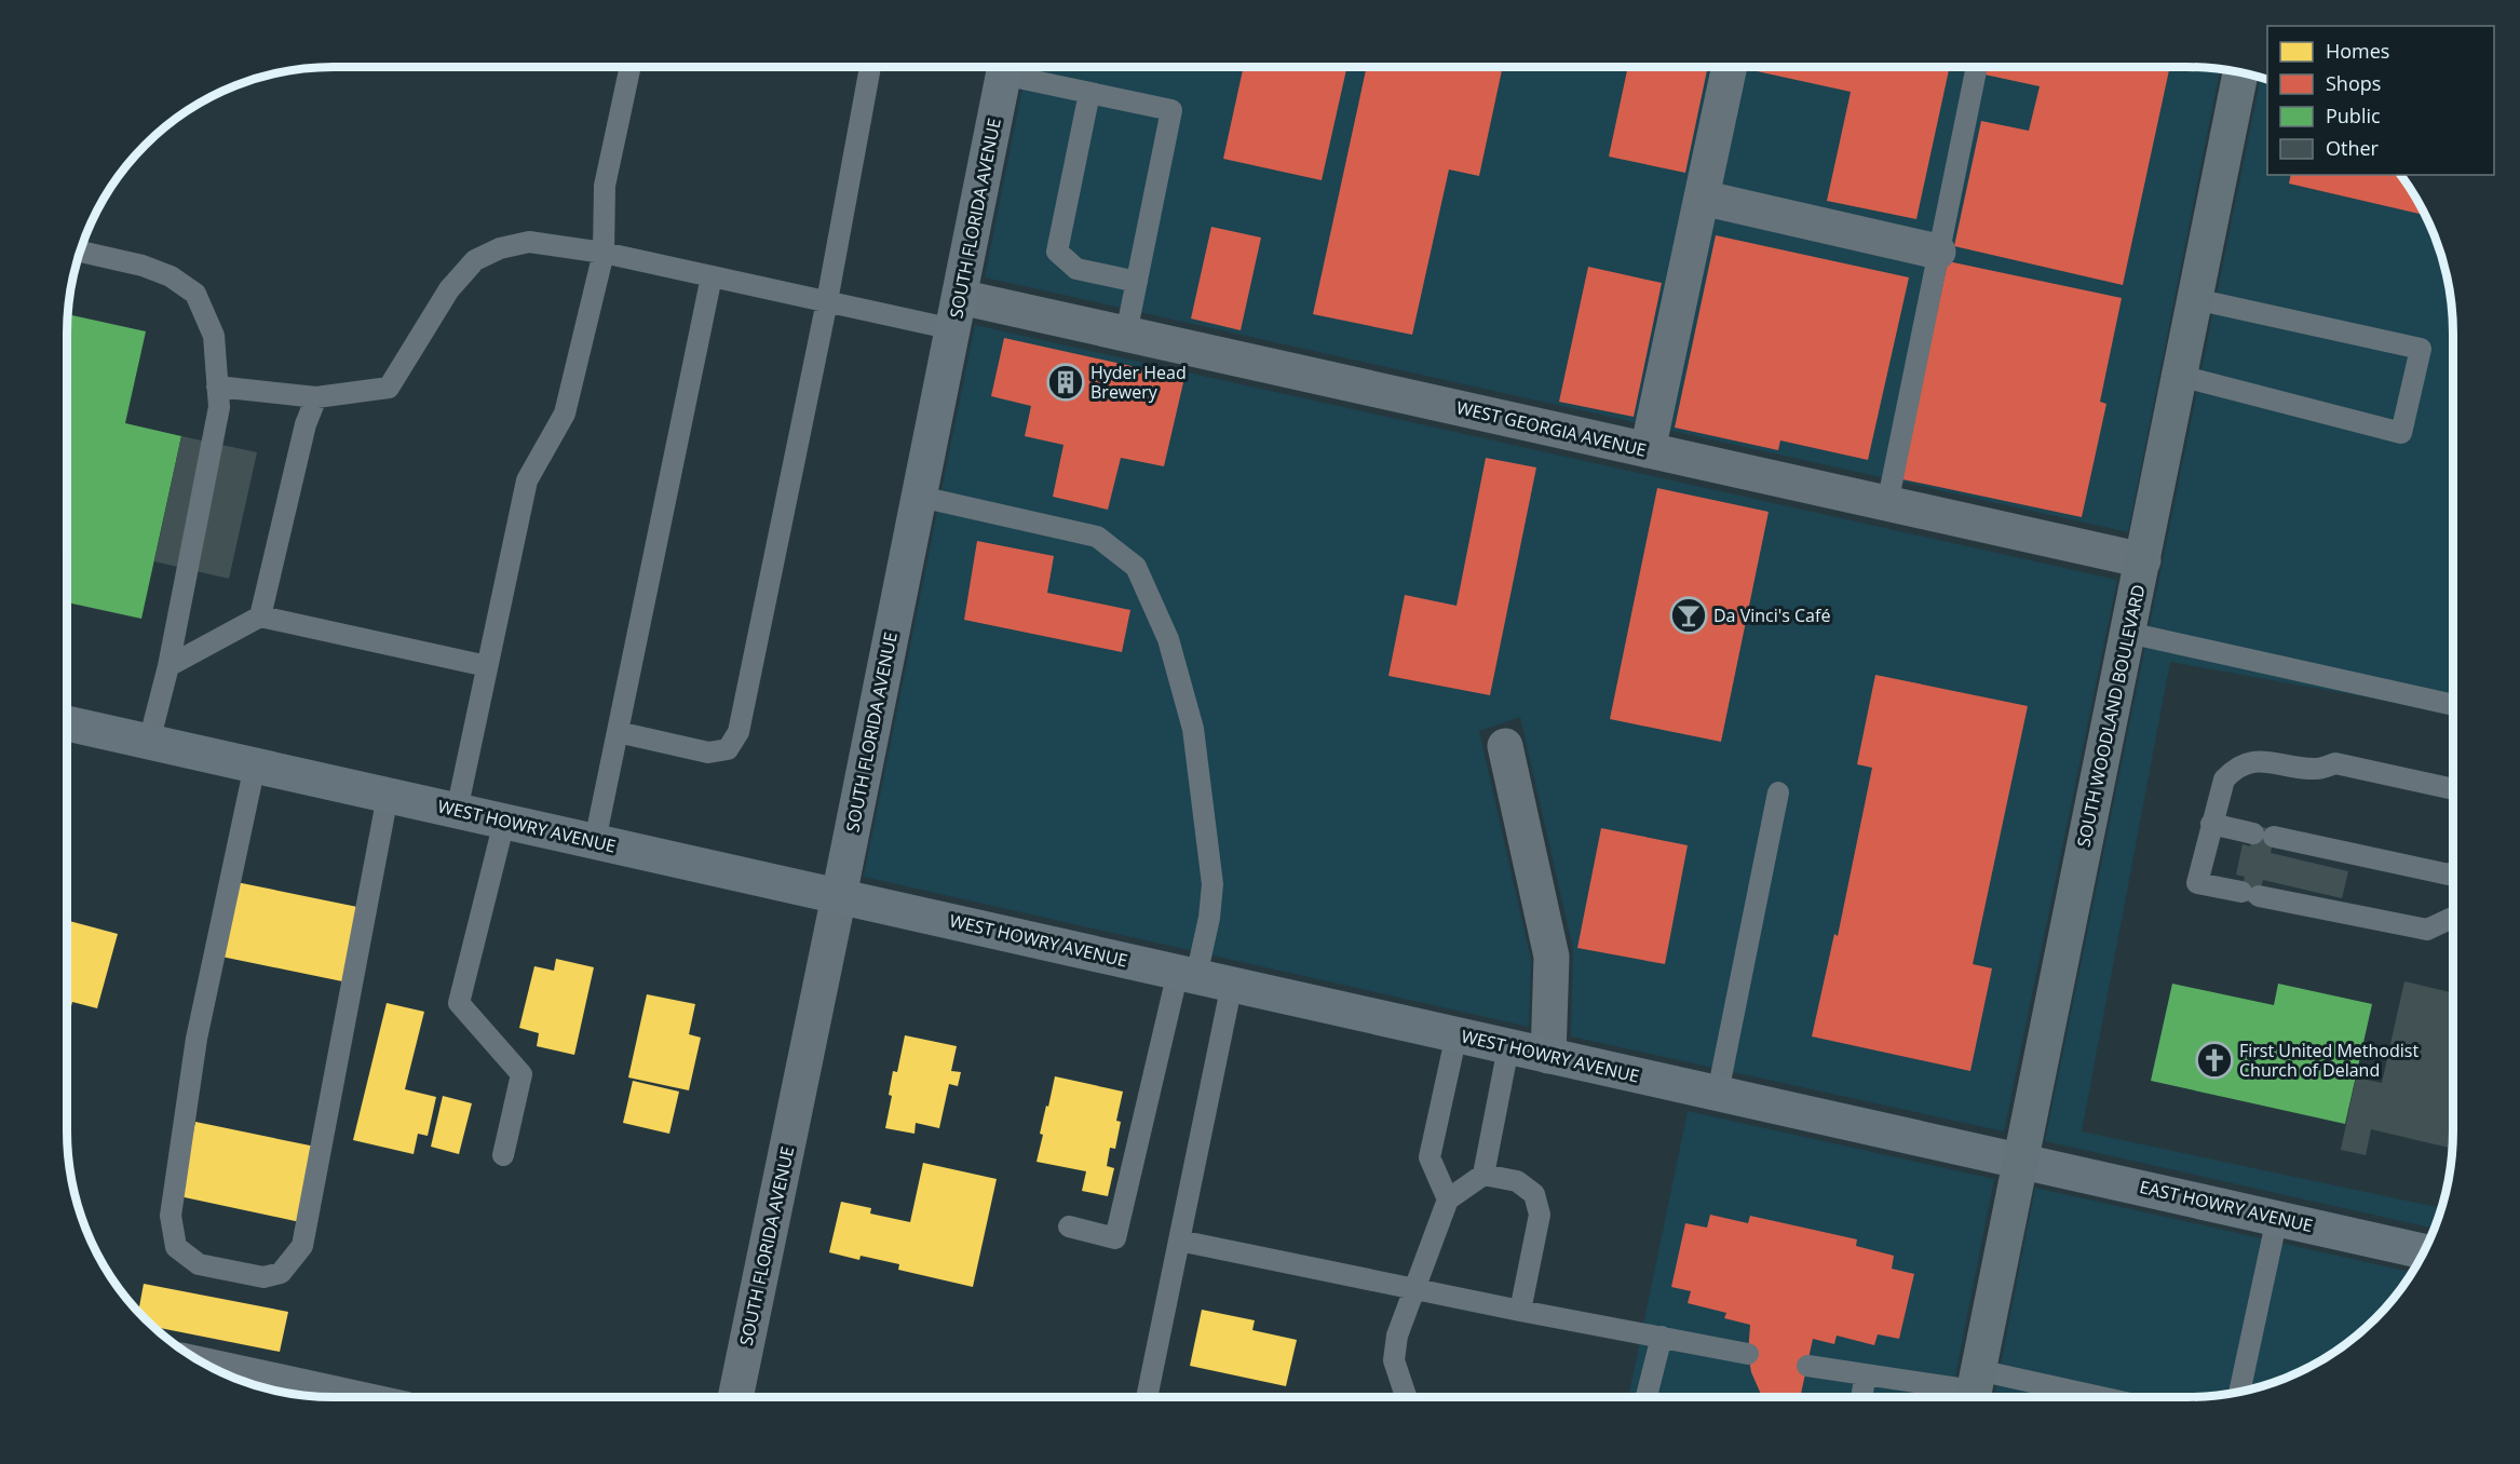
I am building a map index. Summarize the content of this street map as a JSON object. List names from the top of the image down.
{
  "streets": {
    "main road": ["SOUTH WOODLAND BOULEVARD"],
    "street": [
      "SOUTH FLORIDA AVENUE",
      "WEST GEORGIA AVENUE",
      "WEST HOWRY AVENUE",
      "EAST HOWRY AVENUE"
    ]
  },
  "crossings": [
    ["SOUTH FLORIDA AVENUE", "WEST GEORGIA AVENUE"],
    ["SOUTH FLORIDA AVENUE", "WEST HOWRY AVENUE"],
    ["WEST GEORGIA AVENUE", "SOUTH WOODLAND BOULEVARD"],
    ["SOUTH WOODLAND BOULEVARD", "WEST HOWRY AVENUE"],
    ["SOUTH WOODLAND BOULEVARD", "EAST HOWRY AVENUE"],
    ["WEST HOWRY AVENUE", "EAST HOWRY AVENUE"]
  ],
  "places": {
    "building": ["Hyder Head Brewery"],
    "bar": ["Da Vinci's Café"],
    "church": ["First United Methodist Church of Deland"]
  },
  "legend": [
    "Homes",
    "Shops",
    "Public",
    "Other"
  ]
}
